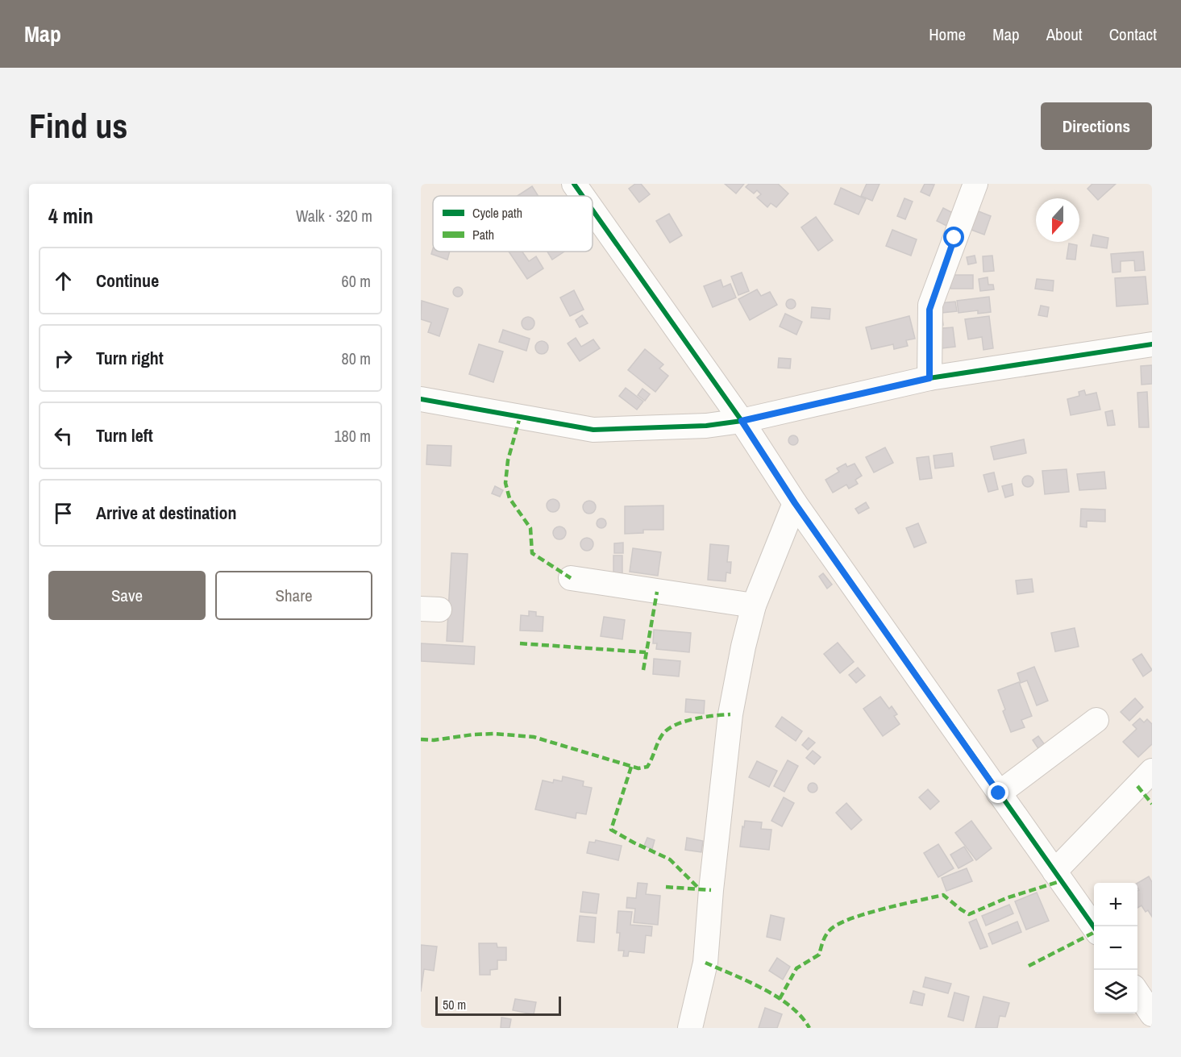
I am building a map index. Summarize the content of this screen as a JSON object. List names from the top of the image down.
{
  "legend": ["Cycle path", "Path"],
  "scale_bar": "50 m",
  "north": "bottom",
  "page": {
    "header": "Map",
    "nav": [
      "Home",
      "Map",
      "About",
      "Contact"
    ],
    "buttons": [
      "Directions",
      ["Save", "Share"]
    ],
    "title": "Find us",
    "heading": ["4 min", "Walk · 320 m"],
    "list": [
      ["Continue", "60 m"],
      ["Turn right", "80 m"],
      ["Turn left", "180 m"],
      "Arrive at destination"
    ],
    "map_buttons": ["+", "−"],
    "scale": "50 m"
  }
}
